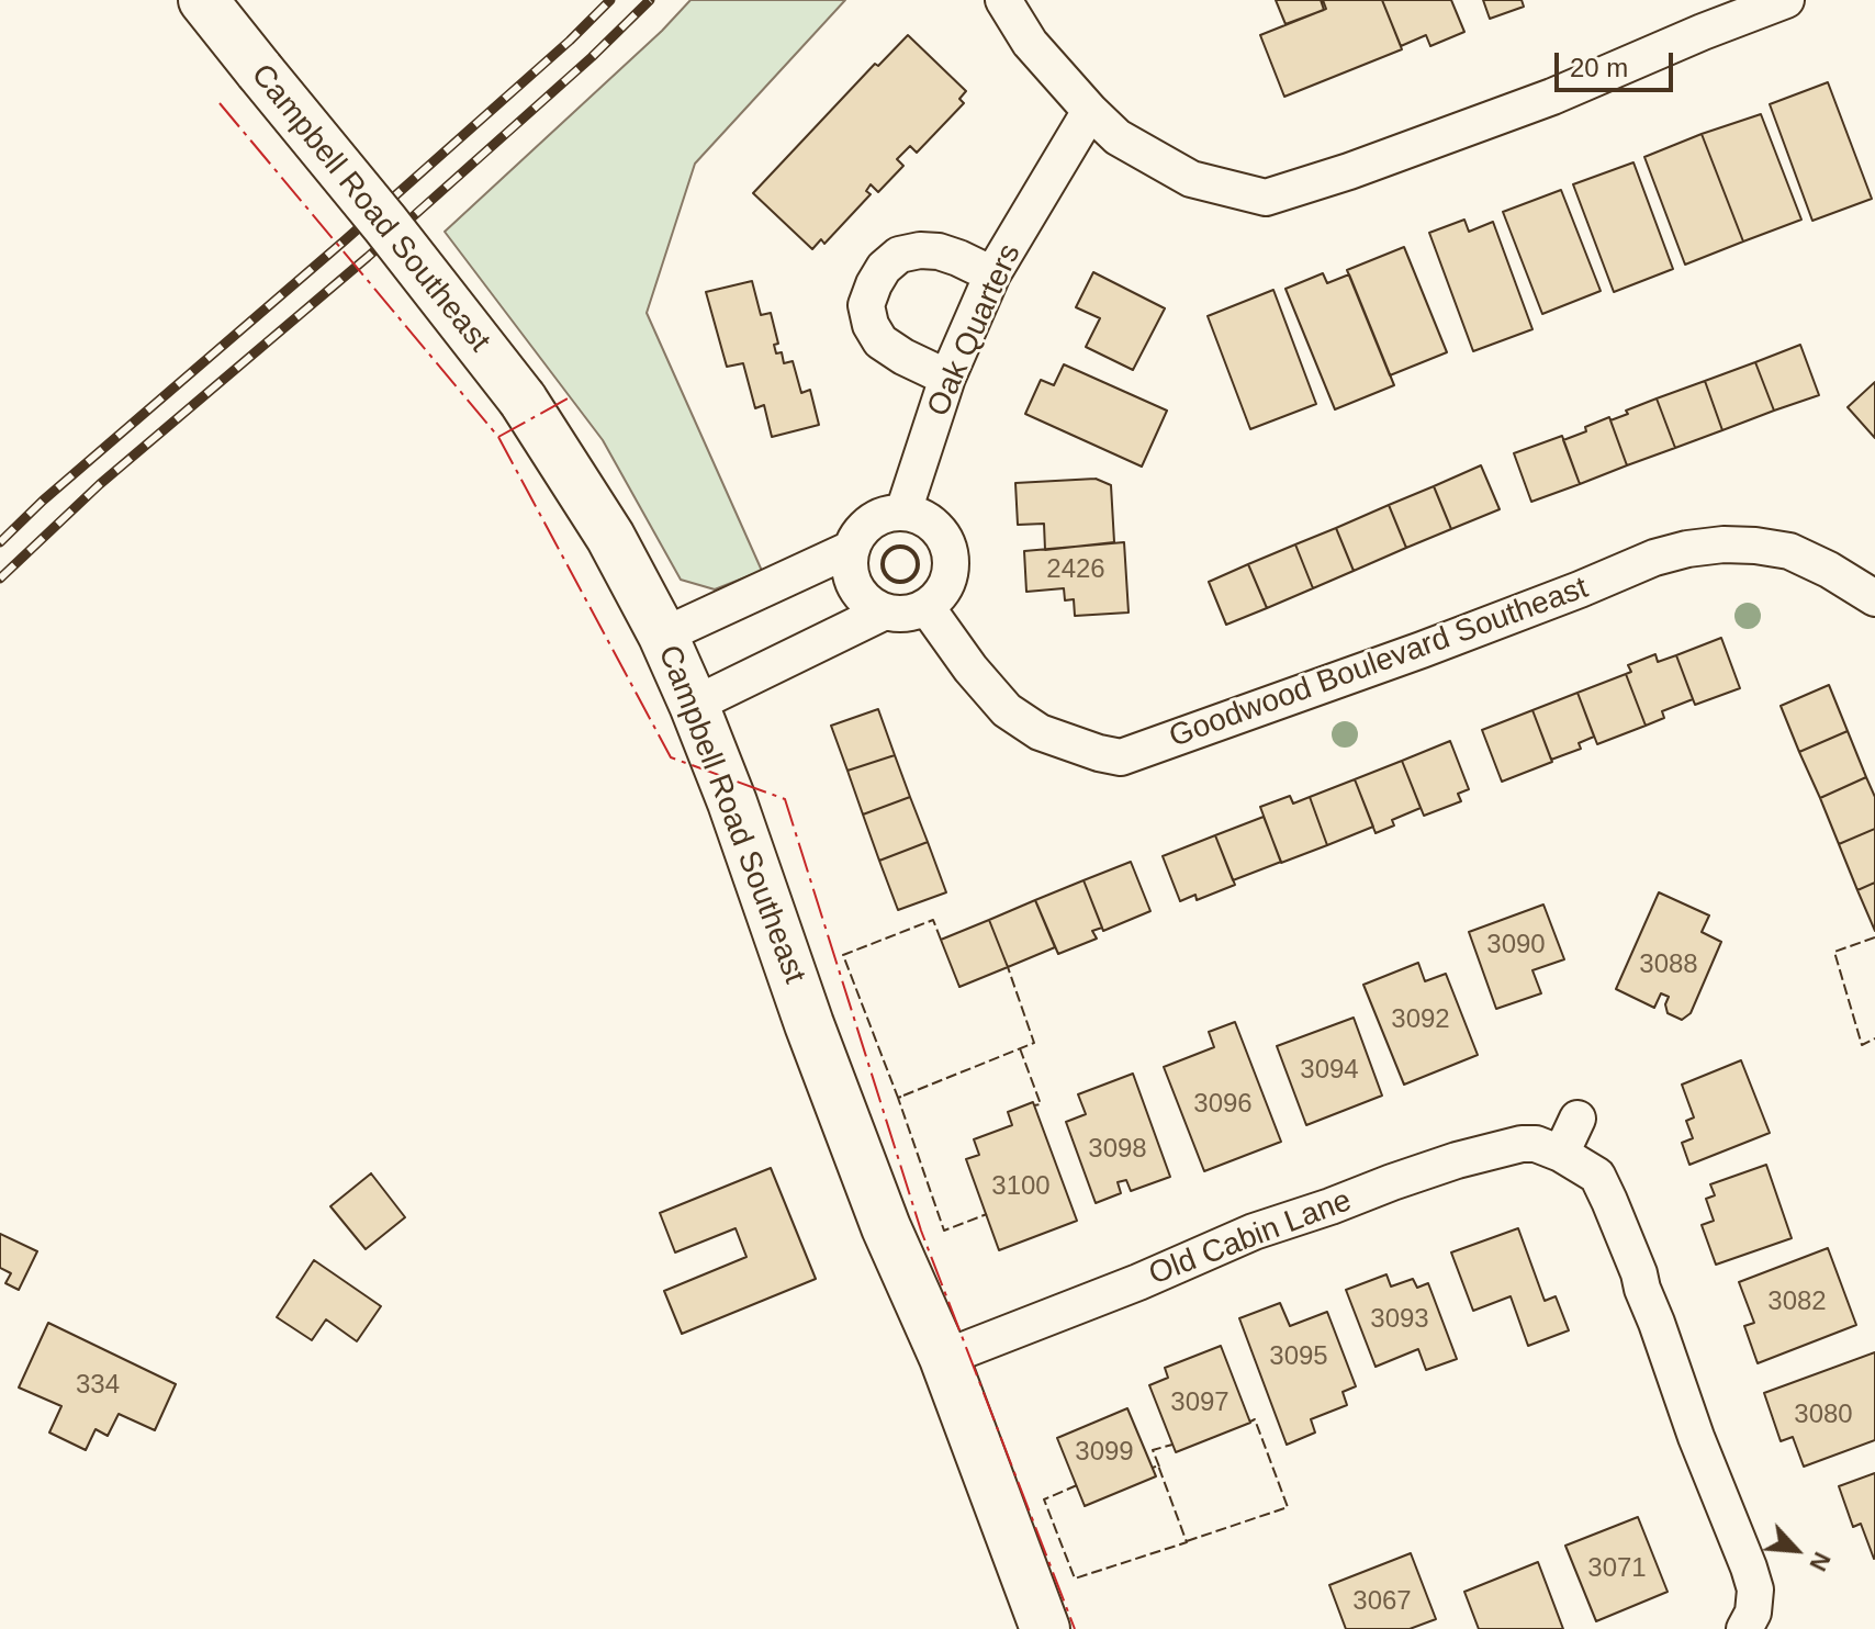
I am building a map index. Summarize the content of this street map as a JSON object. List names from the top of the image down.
{
  "streets": {
    "street": [
      "Campbell Road Southeast",
      "Oak Quarters",
      "Goodwood Boulevard Southeast",
      "Old Cabin Lane"
    ]
  },
  "crossings": [
    ["Campbell Road Southeast", "Old Cabin Lane"],
    ["Oak Quarters", "Goodwood Boulevard Southeast"]
  ],
  "house_numbers": [
    "2426",
    "3090",
    "3088",
    "3092",
    "3094",
    "3096",
    "3098",
    "3100",
    "3082",
    "3093",
    "3095",
    "334",
    "3097",
    "3080",
    "3099",
    "3071",
    "3067"
  ],
  "scale_bar": "20 m",
  "north": "bottom right"
}
